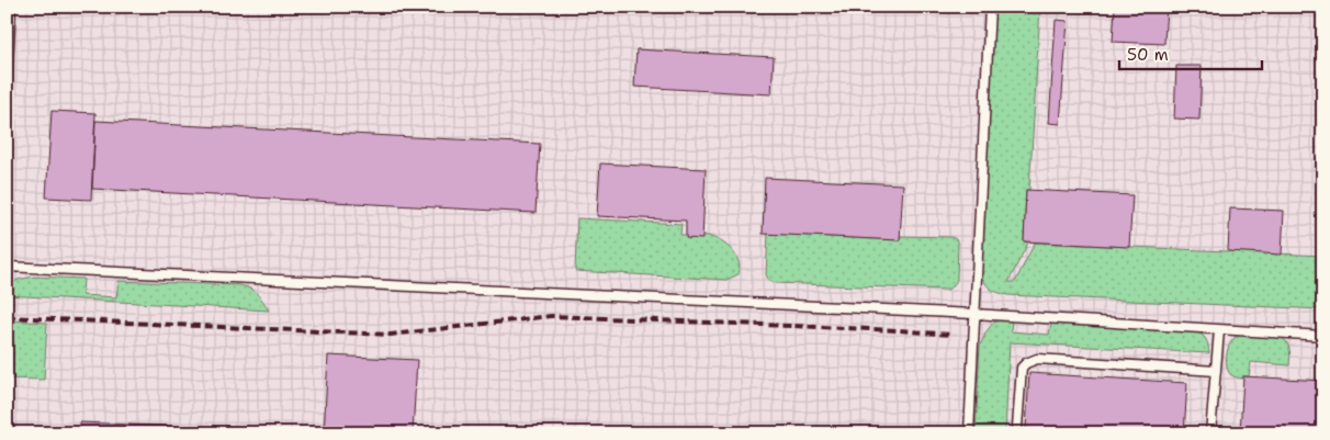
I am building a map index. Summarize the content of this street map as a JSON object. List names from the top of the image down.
{
  "scale_bar": "50 m"
}
